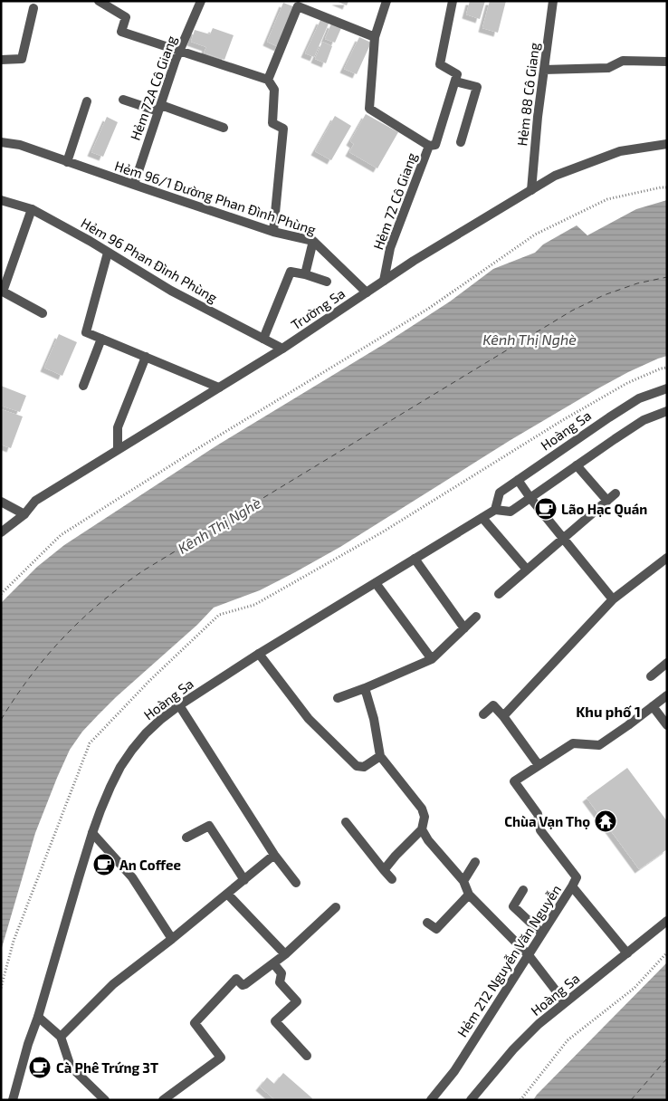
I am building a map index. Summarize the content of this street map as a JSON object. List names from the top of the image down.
{
  "streets": {
    "street": [
      "Hẻm 72A Cô Giang",
      "Hẻm 88 Cô Giang",
      "Hẻm 96/1 Đường Phan Đình Phùng",
      "Hẻm 72 Cô Giang",
      "Hẻm 96 Phan Đình Phùng",
      "Trường Sa",
      "Hoàng Sa",
      "Hẻm 212 Nguyễn Văn Nguyễn"
    ]
  },
  "crossings": [
    ["Hẻm 72A Cô Giang", "Hẻm 96/1 Đường Phan Đình Phùng"],
    ["Hẻm 88 Cô Giang", "Trường Sa"],
    ["Hẻm 96/1 Đường Phan Đình Phùng", "Trường Sa"],
    ["Hẻm 72 Cô Giang", "Trường Sa"],
    ["Hẻm 96 Phan Đình Phùng", "Trường Sa"]
  ],
  "districts": ["Khu phố 1"],
  "water": ["Kênh Thị Nghè"],
  "places": {
    "cafe": ["Lão Hạc Quán", "An Coffee", "Cà Phê Trứng 3T"],
    "temple": ["Chùa Vạn Thọ"]
  }
}
